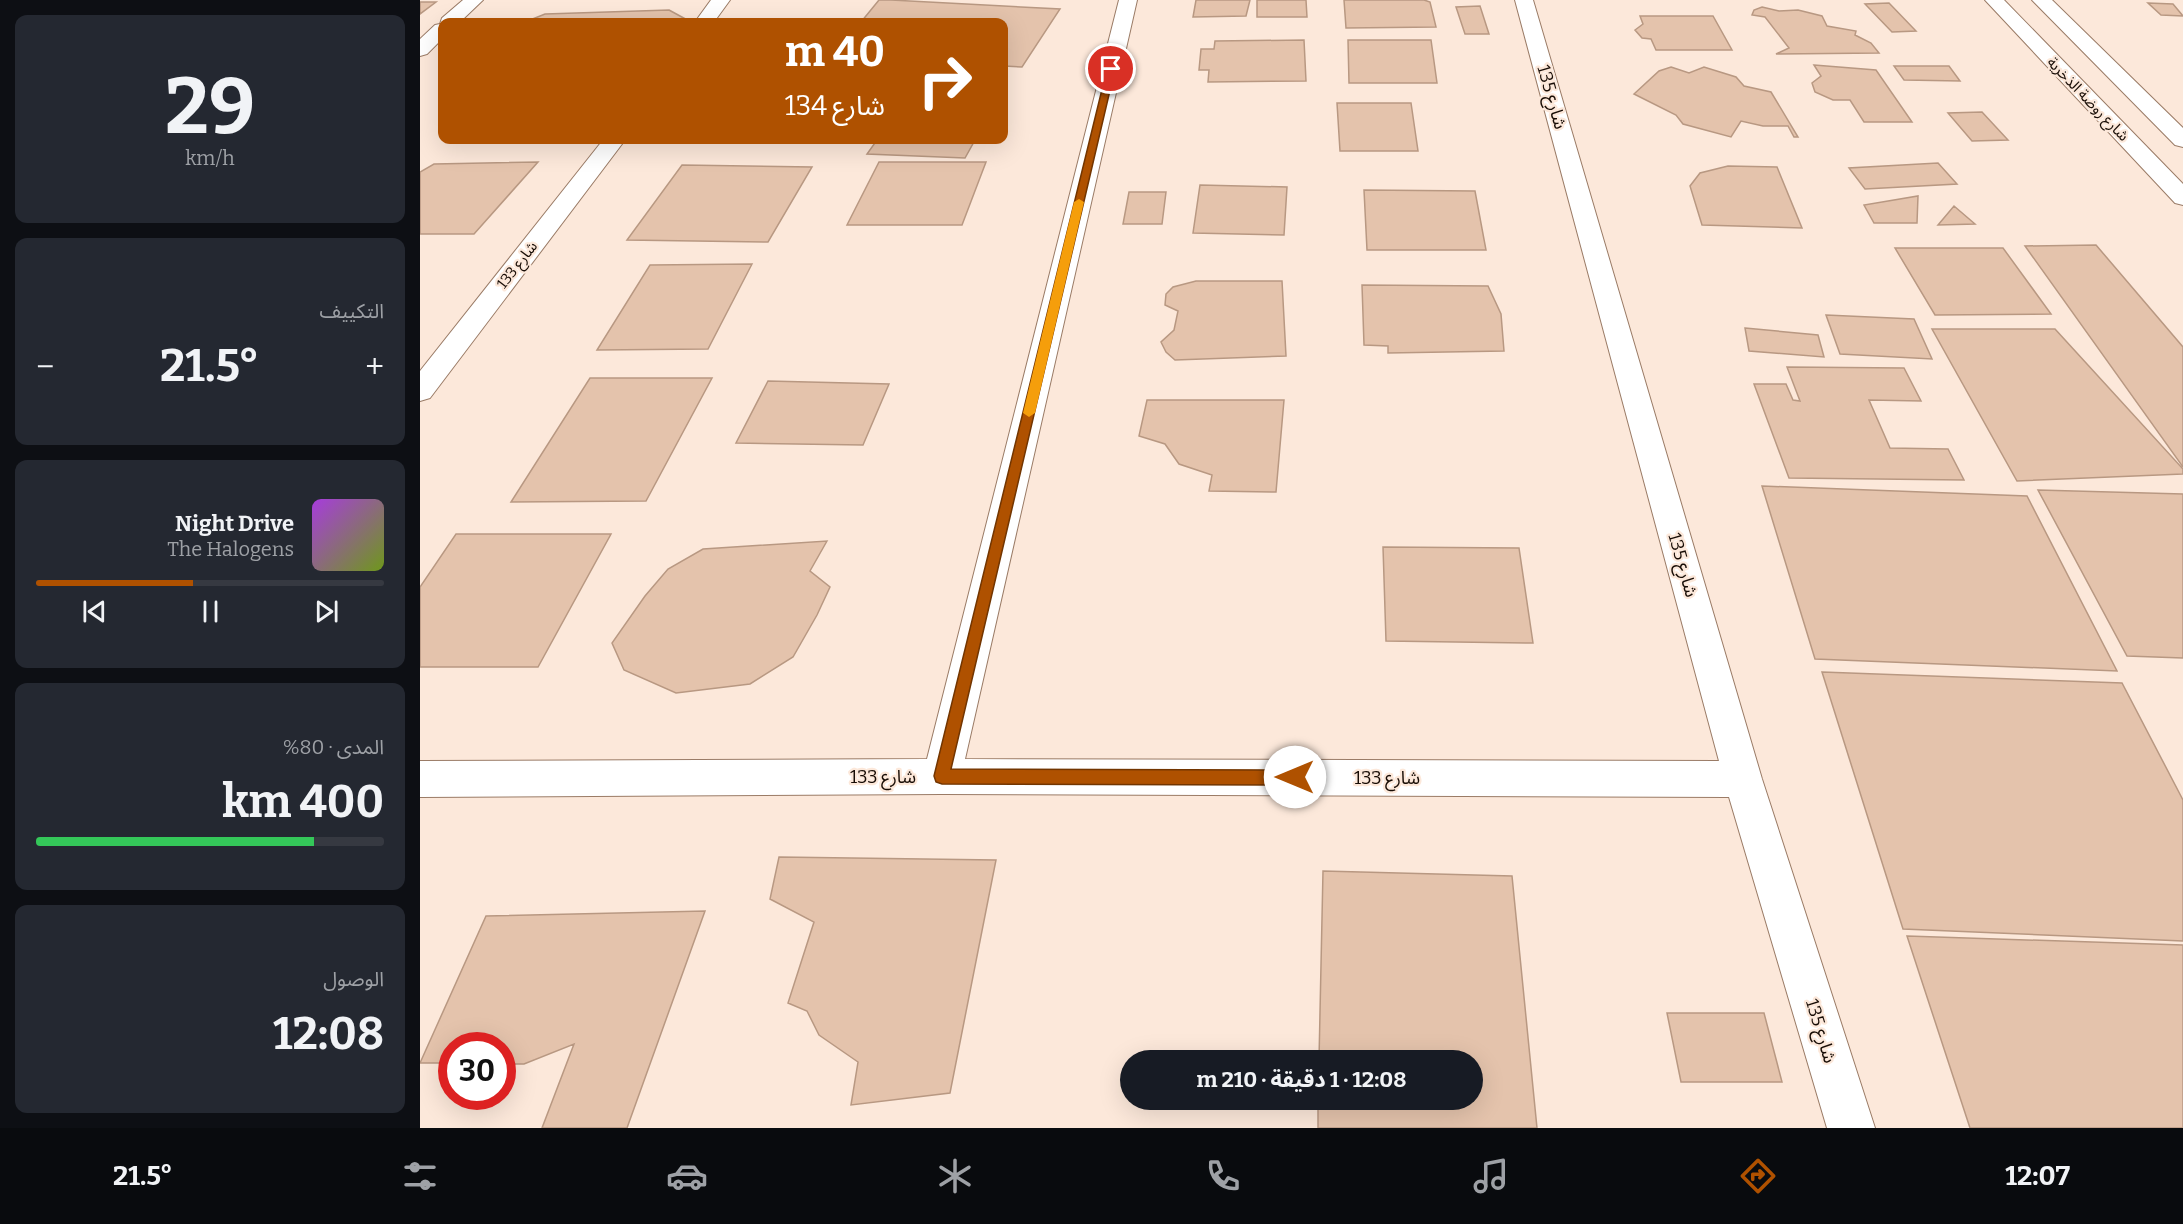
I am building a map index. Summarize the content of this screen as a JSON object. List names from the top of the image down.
{
  "streets": {
    "street": ["شارع 135", "شارع روضة الذخرية", "شارع 133"]
  },
  "crossings": [
    ["شارع 135", "شارع 133"]
  ],
  "page": {
    "tile": [
      ["29", "km/h"],
      "التكييف",
      ["المدى · 80%", "400 km"],
      ["الوصول", "12:08"]
    ],
    "turn": ["40 m", "شارع 134"],
    "heat": ["−", "21.5°", "+"],
    "song": ["Night Drive", "The Halogens"],
    "limit": "30",
    "trip": "12:08 · 1 دقيقة · 210 m",
    "tabs": ["12:07", "21.5°"]
  }
}
